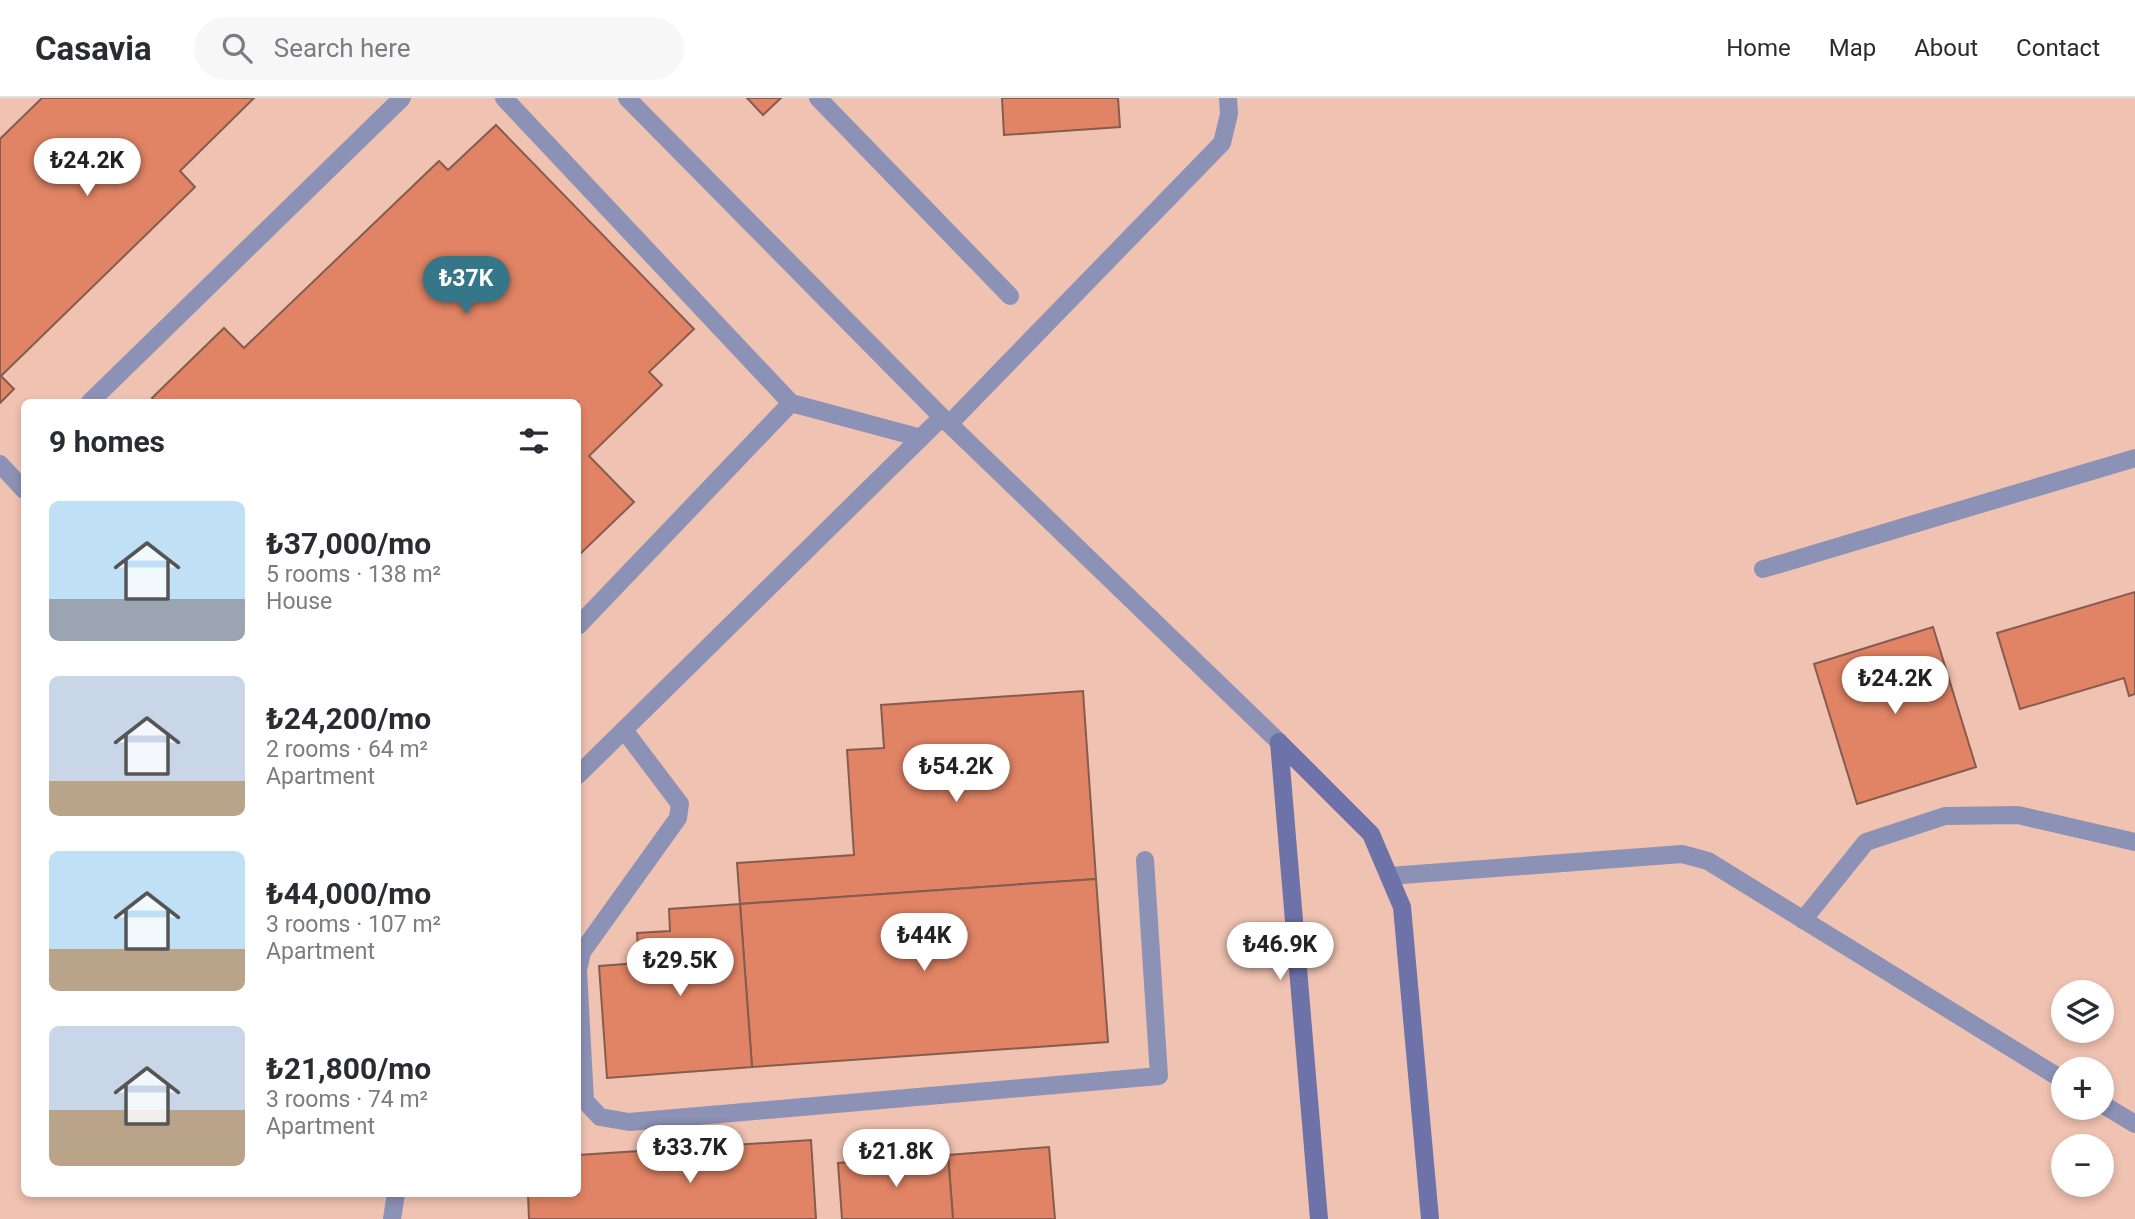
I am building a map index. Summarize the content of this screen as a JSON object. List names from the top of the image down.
{
  "page": {
    "header": "Casavia",
    "search": "Search here",
    "nav": [
      "Home",
      "Map",
      "About",
      "Contact"
    ],
    "price": [
      "₺24.2K",
      "₺37K",
      "₺24.2K",
      "₺54.2K",
      "₺44K",
      "₺46.9K",
      "₺29.5K",
      "₺33.7K",
      "₺21.8K"
    ],
    "heading": "9 homes",
    "list": [
      {
        "name": "₺37,000/mo",
        "note": "5 rooms · 138 m² · House"
      },
      {
        "name": "₺24,200/mo",
        "note": "2 rooms · 64 m² · Apartment"
      },
      {
        "name": "₺44,000/mo",
        "note": "3 rooms · 107 m² · Apartment"
      },
      {
        "name": "₺21,800/mo",
        "note": "3 rooms · 74 m² · Apartment"
      }
    ],
    "map_buttons": ["+", "−"]
  }
}
